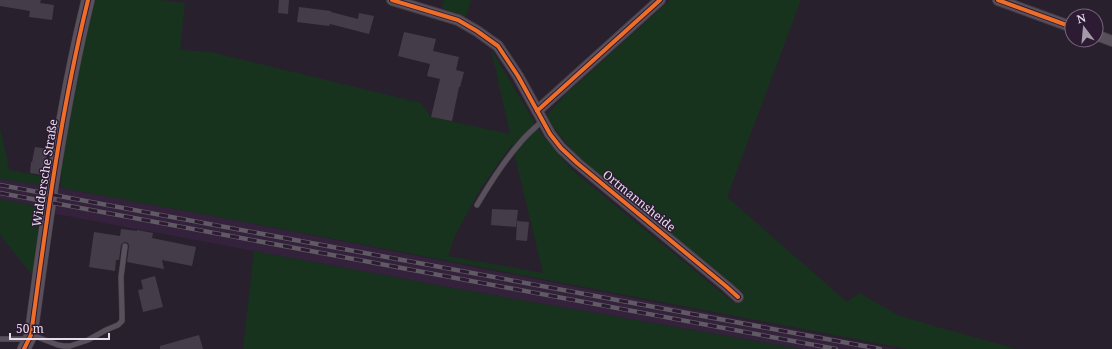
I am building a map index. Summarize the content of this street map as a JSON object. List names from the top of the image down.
{
  "streets": {
    "street": ["Widdersche Straße", "Ortmannsheide"]
  },
  "scale_bar": "50 m",
  "north": "top"
}
